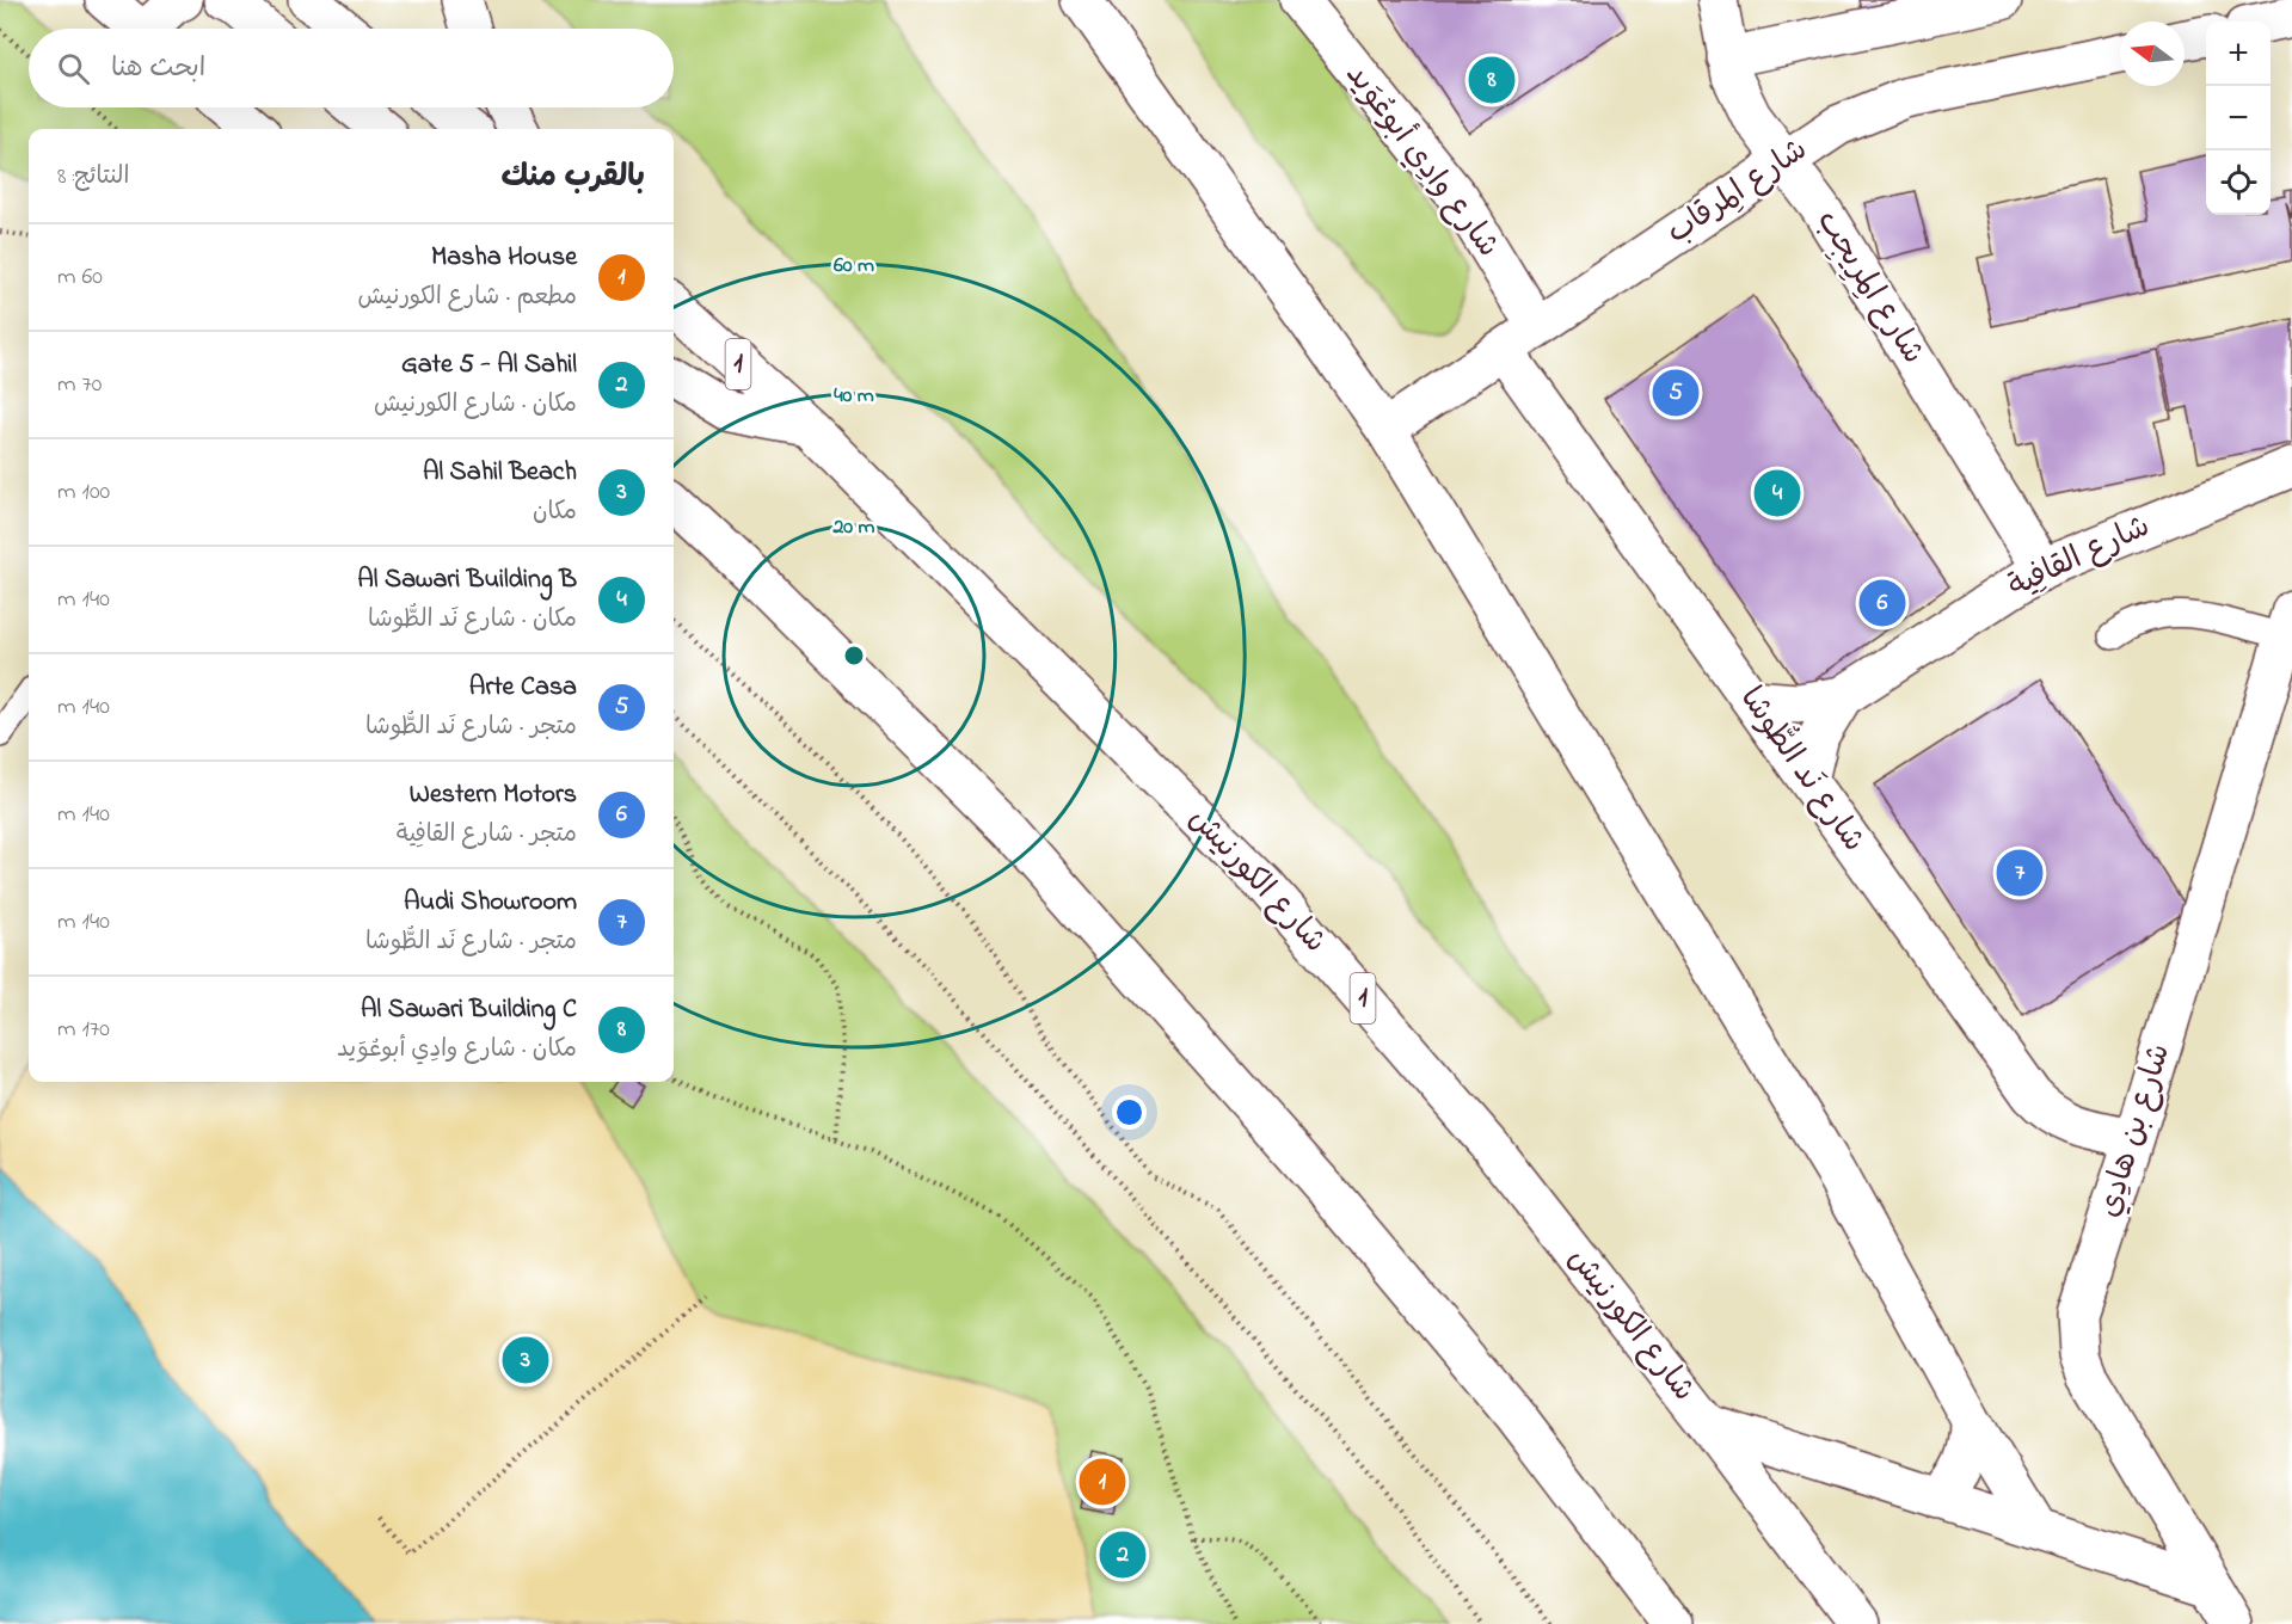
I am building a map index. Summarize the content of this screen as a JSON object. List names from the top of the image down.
{
  "streets": {
    "main road": [
      "شارع وادِي أبوعُوَيد",
      "شارع المِرقاب",
      "شارع المِرِيجِب",
      "1",
      "شارع القافِية",
      "شارع نَد الطُّوشا",
      "شارع الكورنيش",
      "شارع بن هادِي"
    ]
  },
  "crossings": [
    ["شارع وادِي أبوعُوَيد", "شارع المِرقاب"],
    ["شارع المِرقاب", "شارع المِرِيجِب"],
    ["شارع المِرقاب", "شارع نَد الطُّوشا"],
    ["شارع المِرِيجِب", "شارع القافِية"],
    ["شارع القافِية", "شارع نَد الطُّوشا"],
    ["شارع نَد الطُّوشا", "شارع بن هادِي"]
  ],
  "north": "left",
  "page": {
    "map_buttons": ["+", "−"],
    "search": "ابحث هنا",
    "pins": [
      "8",
      "5",
      "4",
      "6",
      "7",
      "3",
      "1",
      "2"
    ],
    "heading": ["بالقرب منك", "النتائج: 8"],
    "list": [
      {
        "mark": "1",
        "name": "Masha House",
        "note": "مطعم · شارع الكورنيش",
        "value": "60 m"
      },
      {
        "mark": "2",
        "name": "Gate 5 - Al Sahil",
        "note": "مكان · شارع الكورنيش",
        "value": "70 m"
      },
      {
        "mark": "3",
        "name": "Al Sahil Beach",
        "note": "مكان",
        "value": "100 m"
      },
      {
        "mark": "4",
        "name": "Al Sawari Building B",
        "note": "مكان · شارع نَد الطُّوشا",
        "value": "140 m"
      },
      {
        "mark": "5",
        "name": "Arte Casa",
        "note": "متجر · شارع نَد الطُّوشا",
        "value": "140 m"
      },
      {
        "mark": "6",
        "name": "Western Motors",
        "note": "متجر · شارع القافِية",
        "value": "140 m"
      },
      {
        "mark": "7",
        "name": "Audi Showroom",
        "note": "متجر · شارع نَد الطُّوشا",
        "value": "140 m"
      },
      {
        "mark": "8",
        "name": "Al Sawari Building C",
        "note": "مكان · شارع وادِي أبوعُوَيد",
        "value": "170 m"
      }
    ]
  },
  "rings": ["60 m", "40 m", "20 m"]
}
